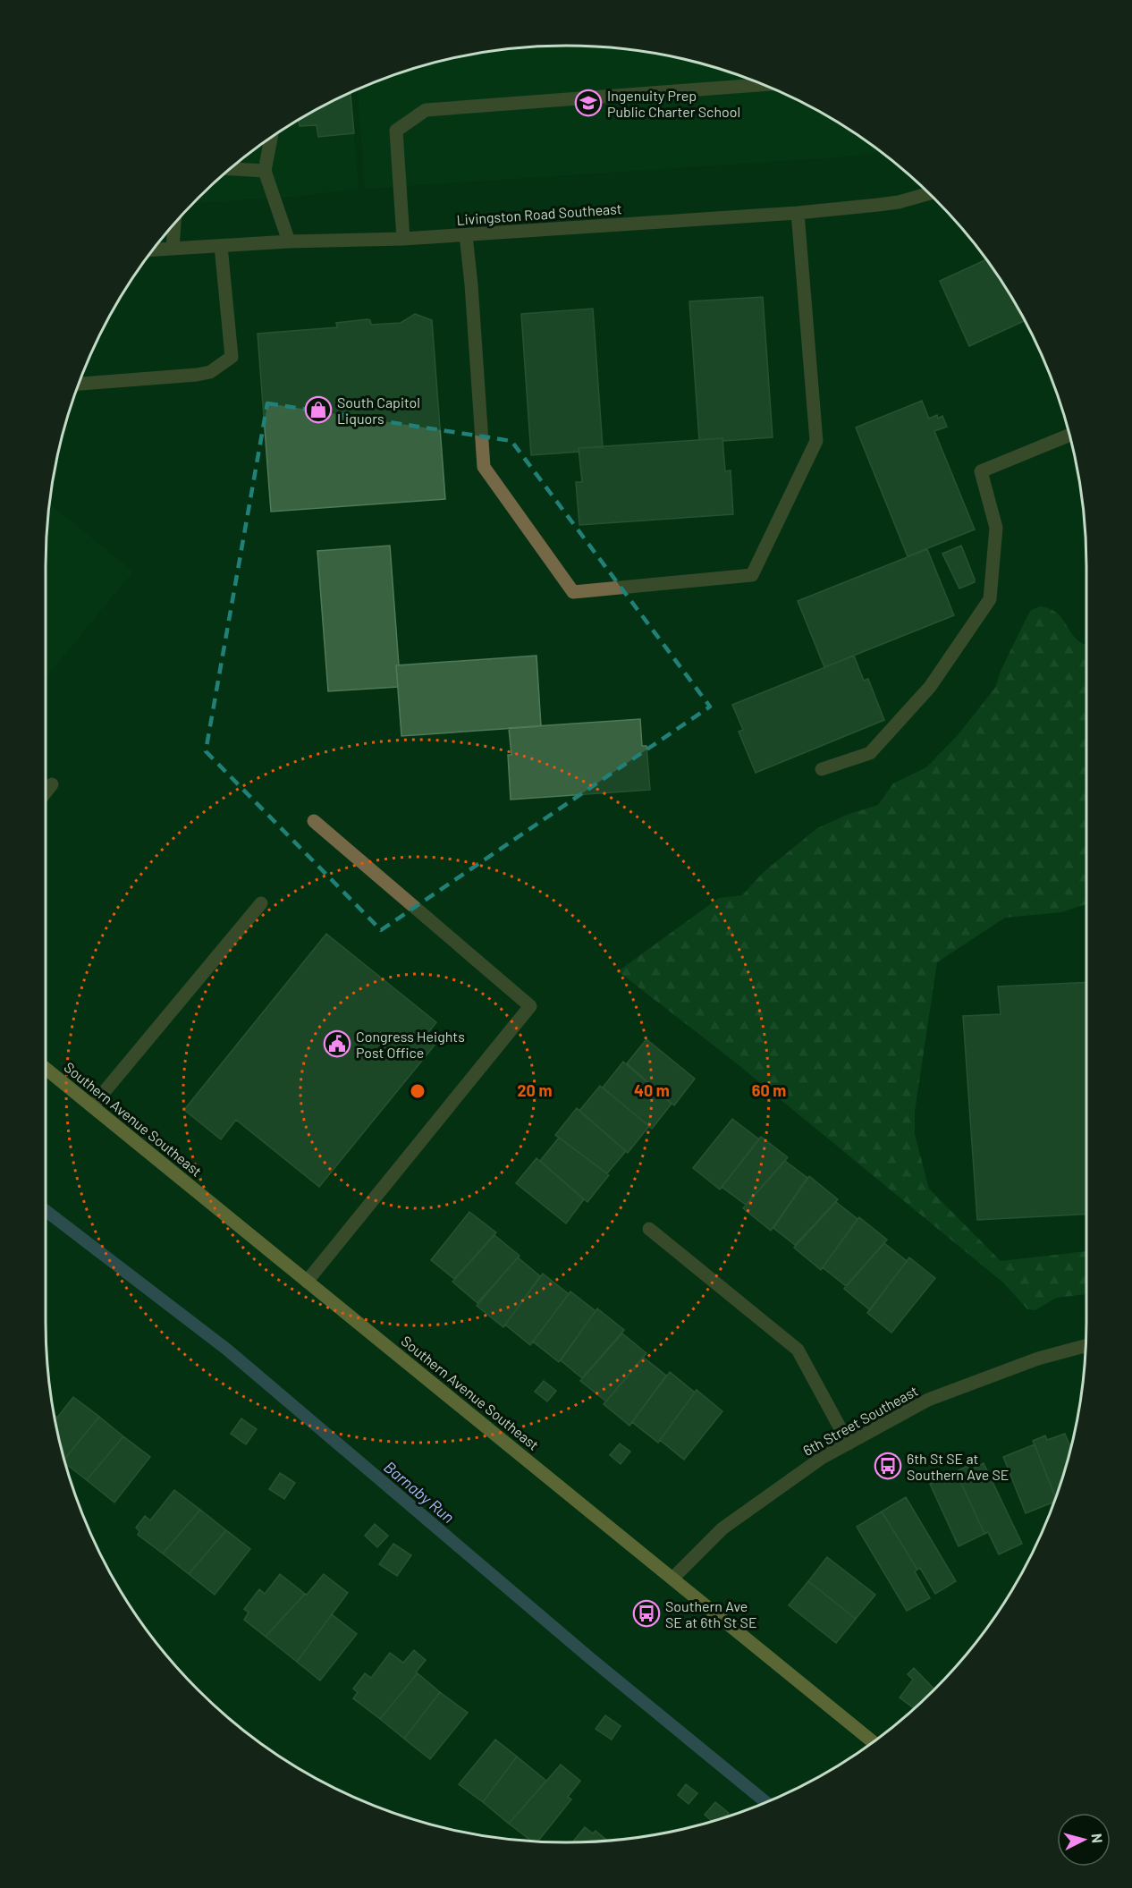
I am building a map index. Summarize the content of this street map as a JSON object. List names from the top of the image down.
{
  "streets": {
    "main road": ["Southern Avenue Southeast"],
    "street": ["Livingston Road Southeast", "6th Street Southeast"]
  },
  "crossings": [
    ["Southern Avenue Southeast", "6th Street Southeast"]
  ],
  "water": ["Barnaby Run"],
  "places": {
    "school or university": ["Ingenuity Prep Public Charter School"],
    "shop": ["South Capitol Liquors"],
    "public building": ["Congress Heights Post Office"],
    "bus stop": ["6th St SE at Southern Ave SE", "Southern Ave SE at 6th St SE"]
  },
  "north": "right",
  "rings": ["20 m", "40 m", "60 m"]
}
